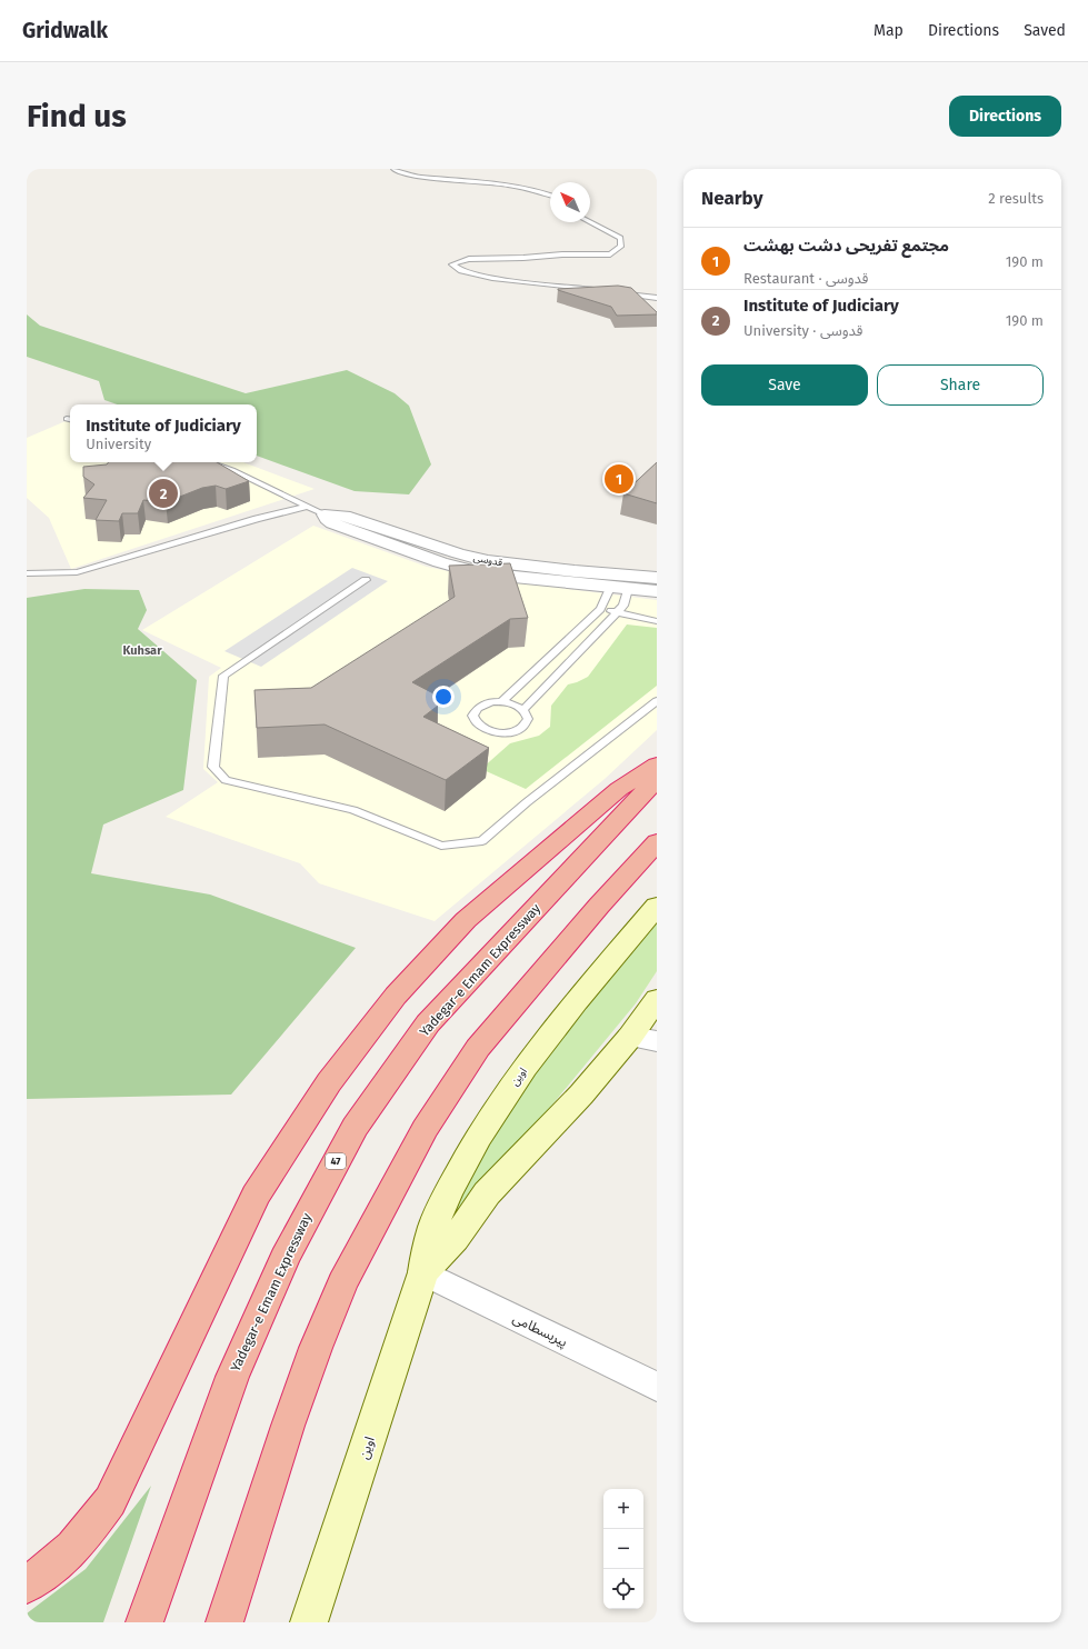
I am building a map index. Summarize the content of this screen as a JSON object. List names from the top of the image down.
{
  "streets": {
    "highway": ["Yadegar-e Emam Expressway", "47"],
    "main road": ["اوین"],
    "street": ["قدوسی", "پیربسطامی"]
  },
  "crossings": [
    ["اوین", "پیربسطامی"]
  ],
  "districts": ["Kuhsar"],
  "north": "top left",
  "page": {
    "header": "Gridwalk",
    "nav": ["Map", "Directions", "Saved"],
    "buttons": [
      "Directions",
      ["Save", "Share"]
    ],
    "title": "Find us",
    "heading": ["Nearby", "2 results"],
    "list": [
      {
        "mark": "1",
        "name": "مجتمع تفریحی دشت بهشت",
        "note": "Restaurant · قدوسی",
        "value": "190 m"
      },
      {
        "mark": "2",
        "name": "Institute of Judiciary",
        "note": "University · قدوسی",
        "value": "190 m"
      }
    ],
    "popup": ["Institute of Judiciary", "University"],
    "pins": ["1", "2"],
    "map_buttons": ["+", "−"]
  }
}
